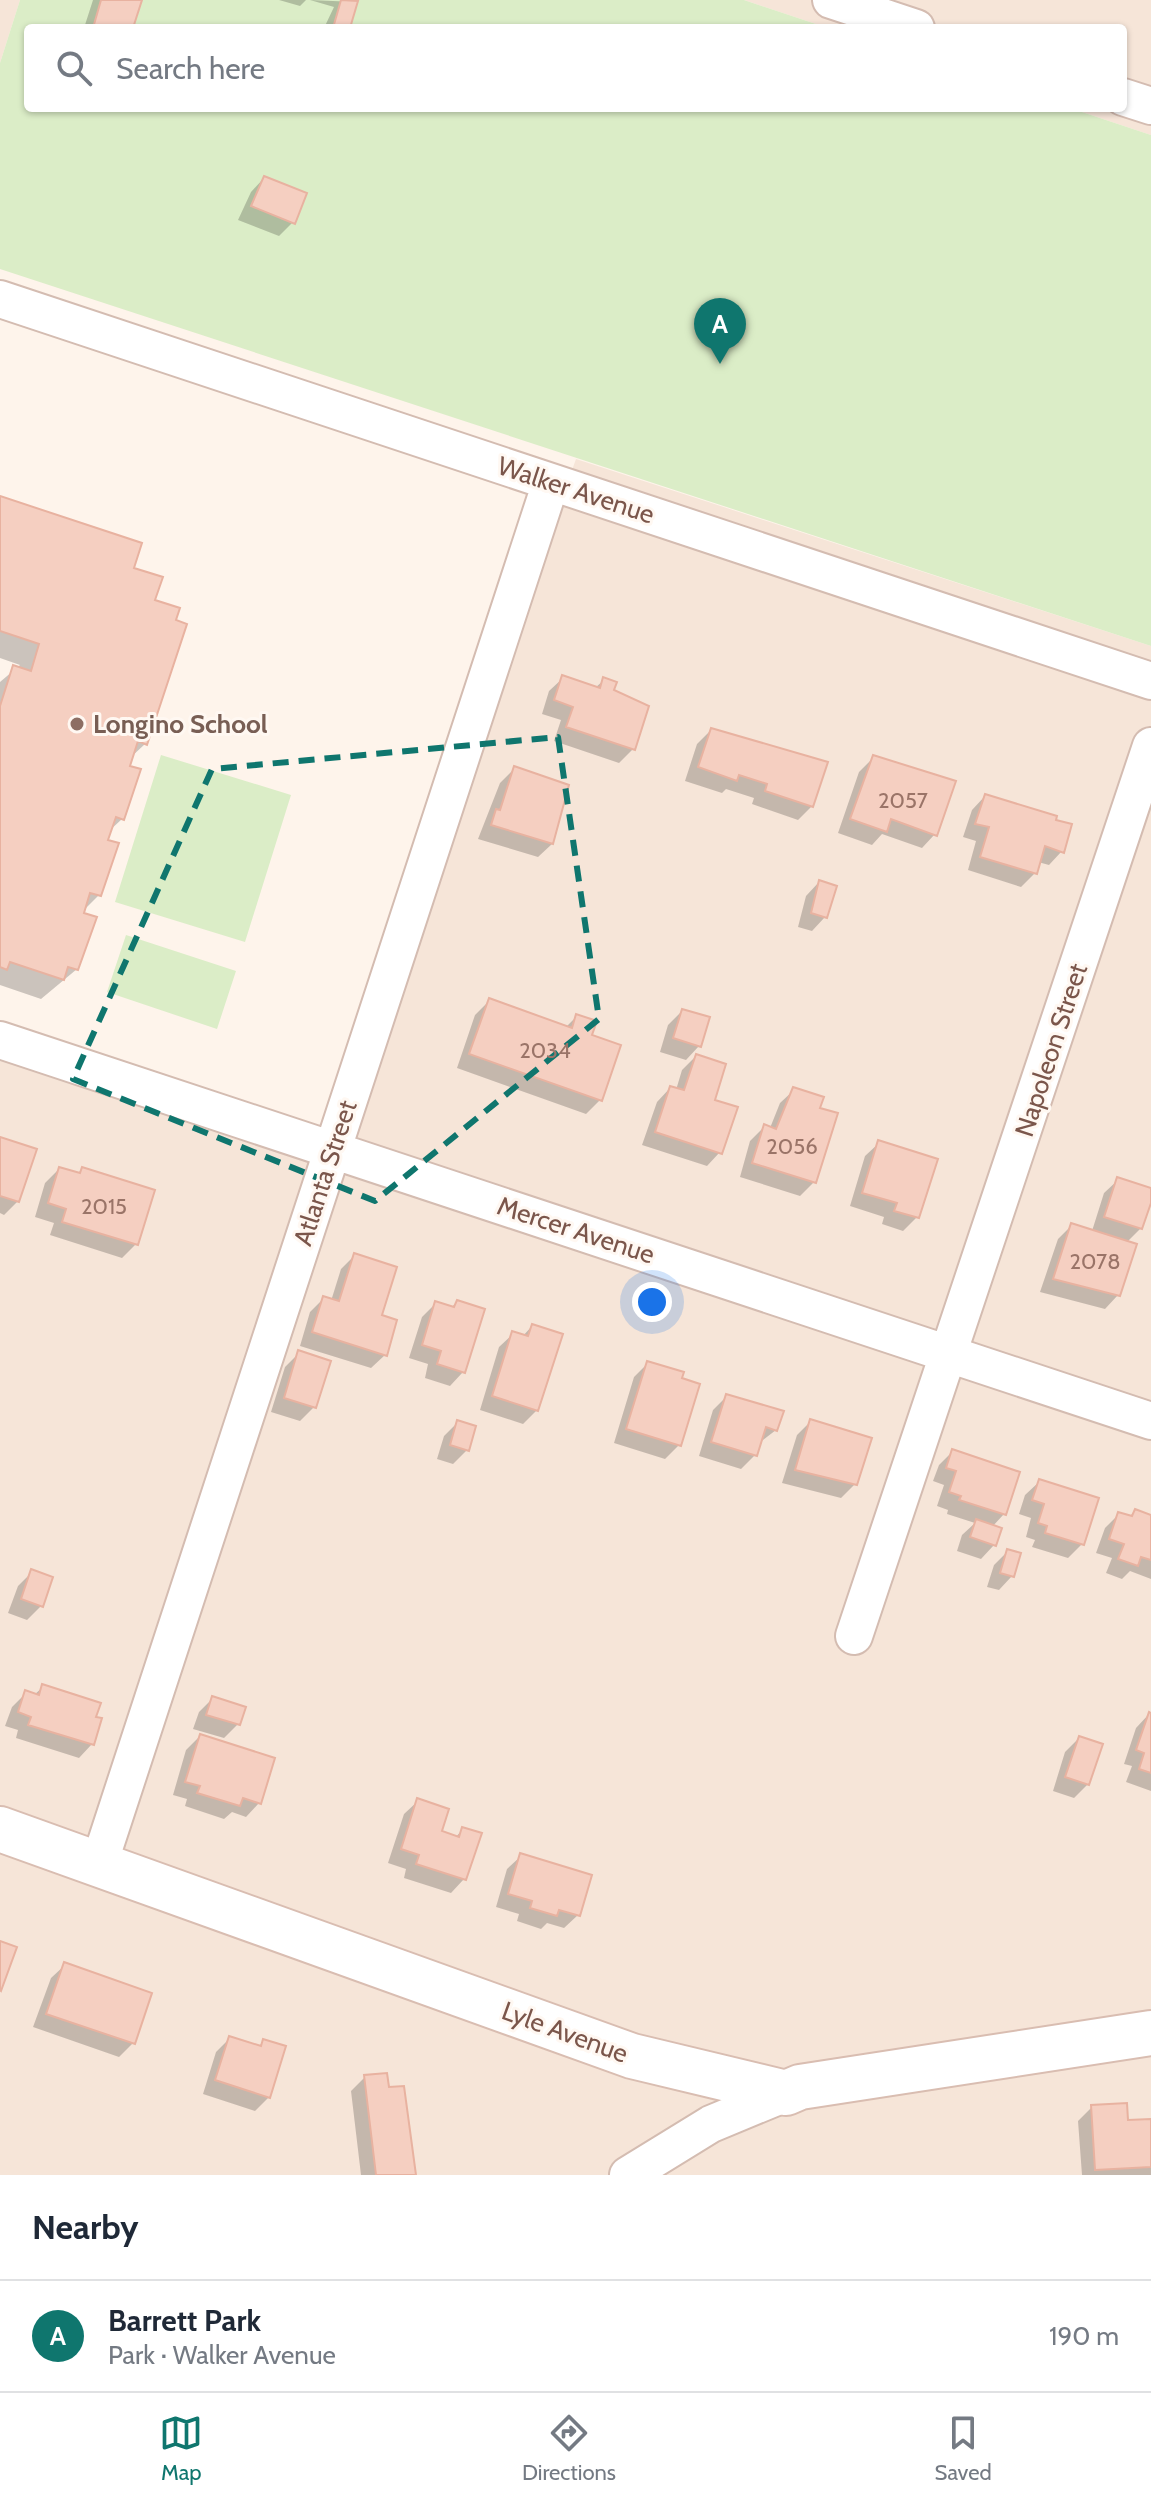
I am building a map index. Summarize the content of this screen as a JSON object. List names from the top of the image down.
{
  "streets": {
    "street": [
      "Walker Avenue",
      "Napoleon Street",
      "Atlanta Street",
      "Mercer Avenue",
      "Lyle Avenue"
    ]
  },
  "crossings": [
    ["Walker Avenue", "Atlanta Street"],
    ["Napoleon Street", "Mercer Avenue"],
    ["Atlanta Street", "Mercer Avenue"],
    ["Atlanta Street", "Lyle Avenue"]
  ],
  "places": ["Longino School"],
  "house_numbers": [
    "2057",
    "2034",
    "2056",
    "2015",
    "2078"
  ],
  "page": {
    "search": "Search here",
    "pins": "A",
    "heading": "Nearby",
    "list": [
      {
        "mark": "A",
        "name": "Barrett Park",
        "note": "Park · Walker Avenue",
        "value": "190 m"
      }
    ],
    "nav": ["Map", "Directions", "Saved"]
  }
}
